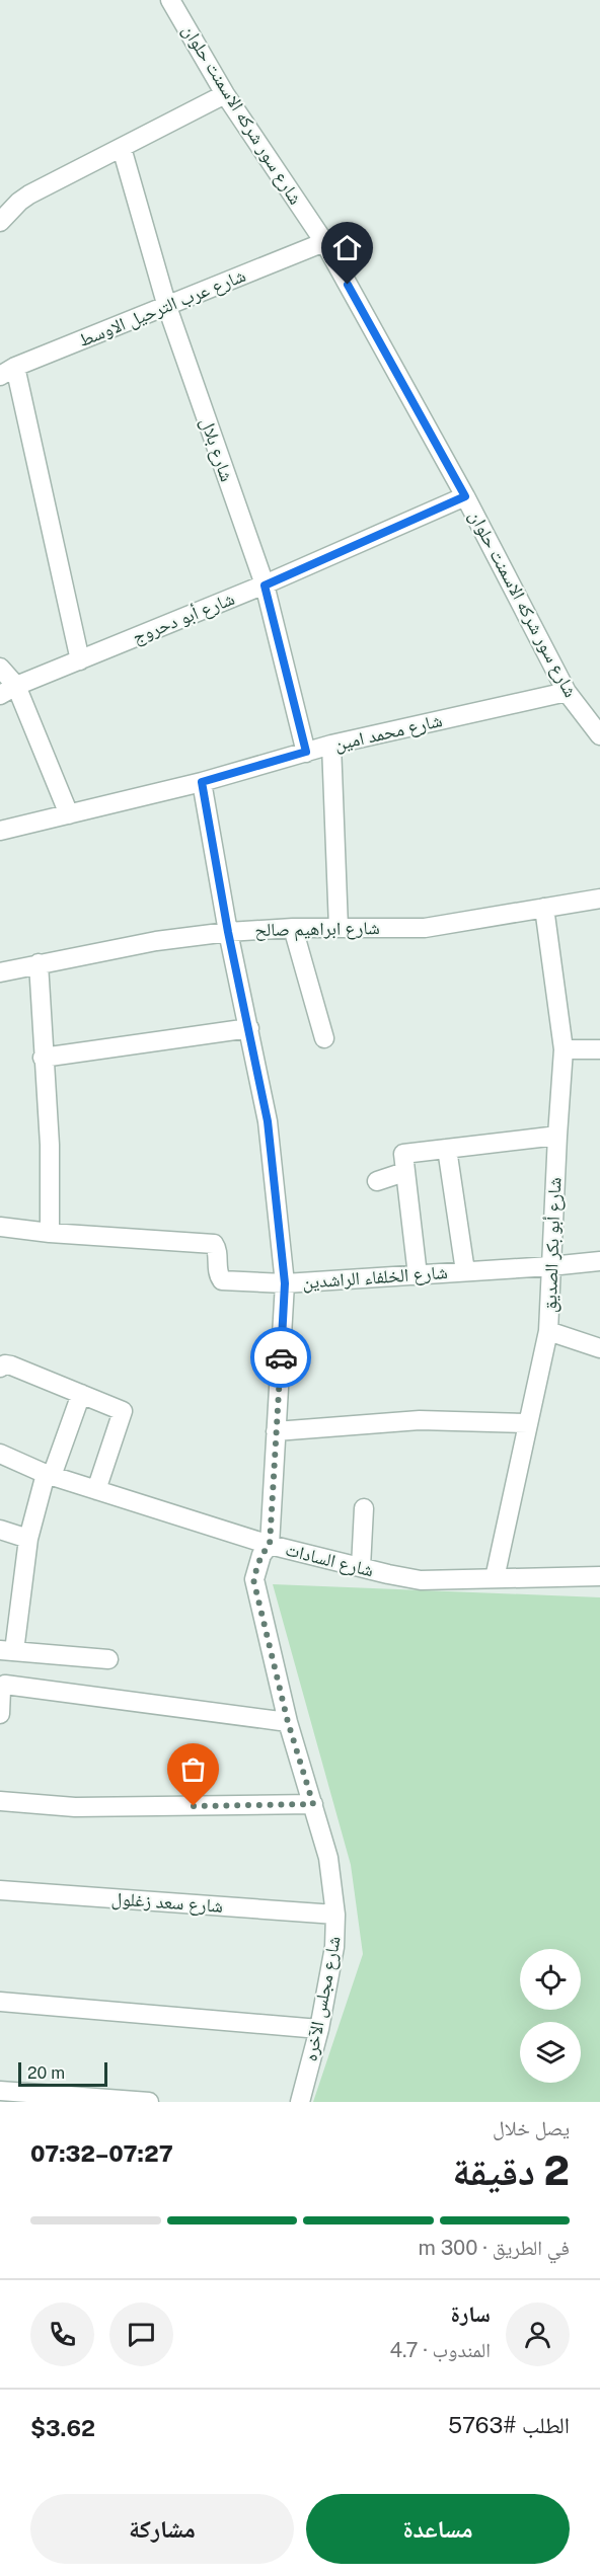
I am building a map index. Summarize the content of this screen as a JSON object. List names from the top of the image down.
{
  "streets": {
    "street": [
      "شارع سور شركه الاسمنت حلوان",
      "شارع عرب الترحيل الاوسط",
      "شارع بلال",
      "شارع أبو دحروج",
      "شارع محمد امين",
      "شارع ابراهيم صالح",
      "شارع أبو بكر الصديق",
      "شارع الخلفاء الراشدين",
      "شارع السادات",
      "شارع سعد زغلول",
      "شارع مجلس الآخره"
    ]
  },
  "crossings": [
    ["شارع سور شركه الاسمنت حلوان", "شارع عرب الترحيل الاوسط"],
    ["شارع سور شركه الاسمنت حلوان", "شارع أبو دحروج"],
    ["شارع سور شركه الاسمنت حلوان", "شارع محمد امين"],
    ["شارع عرب الترحيل الاوسط", "شارع بلال"],
    ["شارع بلال", "شارع أبو دحروج"],
    ["شارع بلال", "شارع محمد امين"],
    ["شارع ابراهيم صالح", "شارع أبو بكر الصديق"],
    ["شارع أبو بكر الصديق", "شارع الخلفاء الراشدين"],
    ["شارع أبو بكر الصديق", "شارع السادات"],
    ["شارع السادات", "شارع مجلس الآخره"],
    ["شارع سعد زغلول", "شارع مجلس الآخره"]
  ],
  "scale_bar": "20 m",
  "page": {
    "scale": "20 m",
    "heading": ["2 دقيقة", "يصل خلال", "07:27–07:32"],
    "panel": [
      "سارة",
      "المندوب · 4.7",
      "الطلب #5763",
      "$3.62"
    ],
    "bar": "في الطريق · 300 m",
    "buttons": ["مساعدة", "مشاركة"]
  }
}
